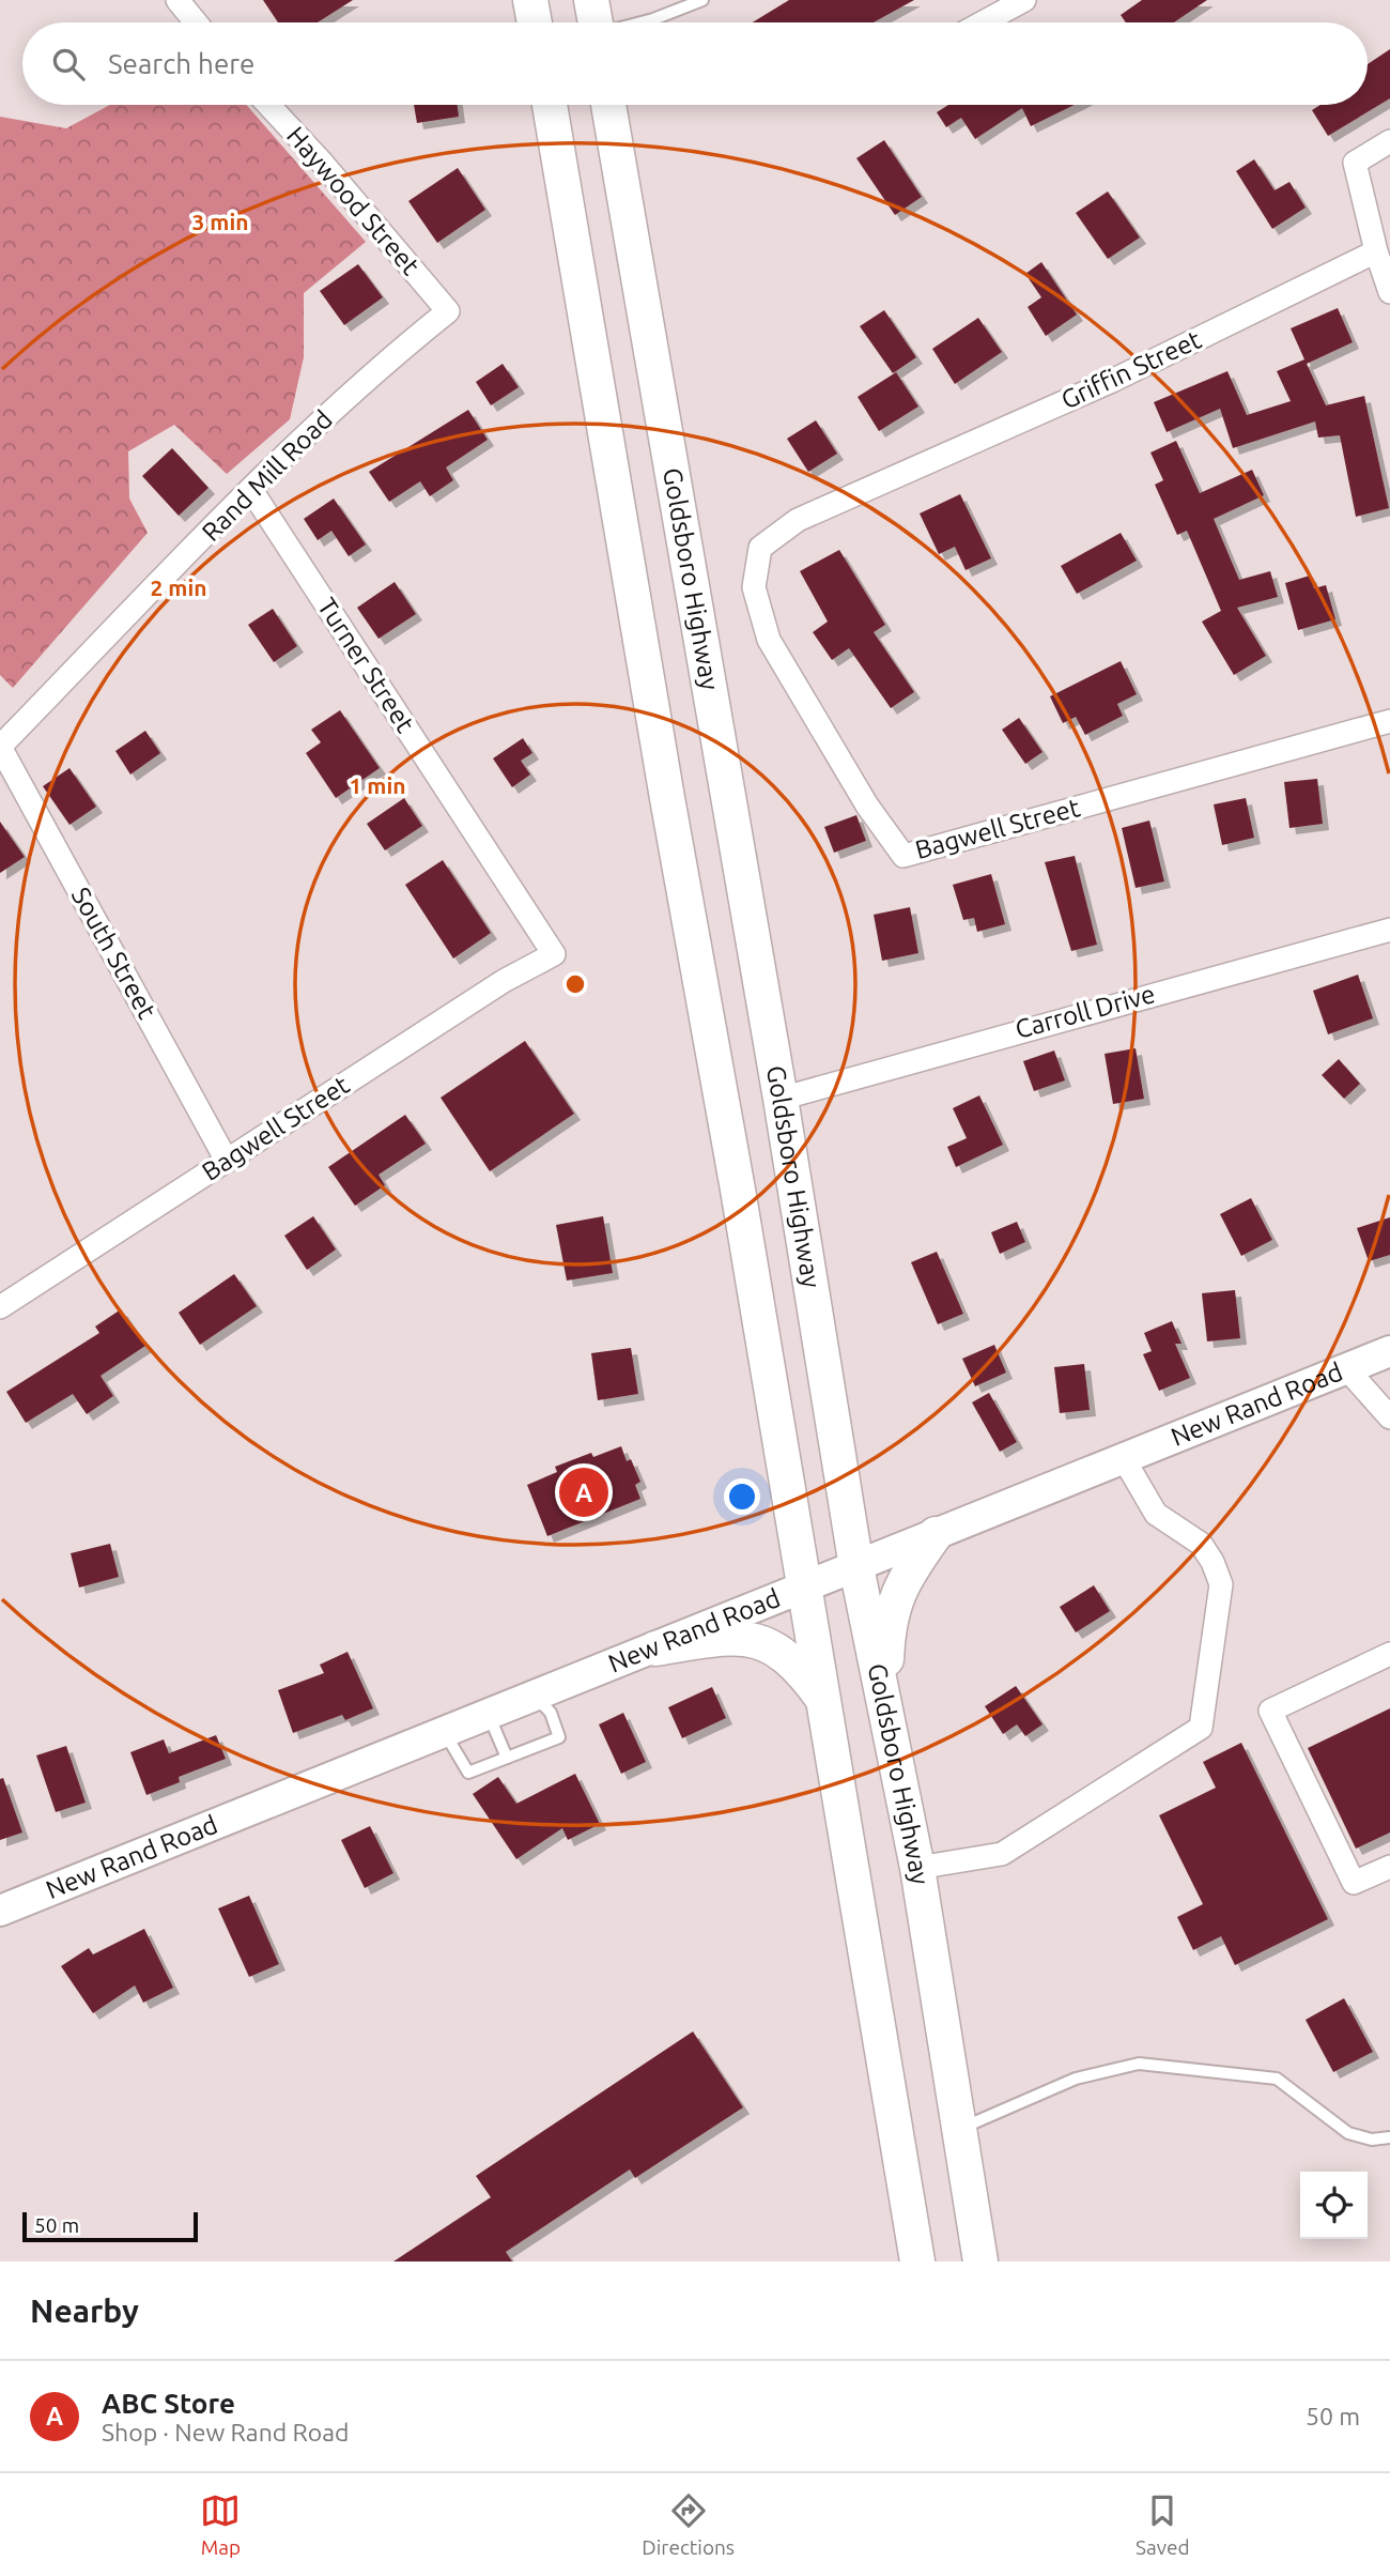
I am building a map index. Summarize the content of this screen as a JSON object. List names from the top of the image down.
{
  "streets": {
    "main road": ["Goldsboro Highway"],
    "street": [
      "Haywood Street",
      "Griffin Street",
      "Rand Mill Road",
      "Turner Street",
      "Bagwell Street",
      "South Street",
      "Carroll Drive",
      "New Rand Road"
    ]
  },
  "crossings": [
    ["Haywood Street", "Rand Mill Road"],
    ["Griffin Street", "Bagwell Street"],
    ["Rand Mill Road", "Turner Street"],
    ["Rand Mill Road", "South Street"],
    ["Goldsboro Highway", "Carroll Drive"],
    ["Goldsboro Highway", "New Rand Road"],
    ["Turner Street", "Bagwell Street"],
    ["Bagwell Street", "South Street"]
  ],
  "scale_bar": "50 m",
  "page": {
    "search": "Search here",
    "pins": "A",
    "scale": "50 m",
    "heading": "Nearby",
    "list": [
      {
        "mark": "A",
        "name": "ABC Store",
        "note": "Shop · New Rand Road",
        "value": "50 m"
      }
    ],
    "nav": ["Map", "Directions", "Saved"]
  },
  "rings": ["3 min", "2 min", "1 min"]
}
